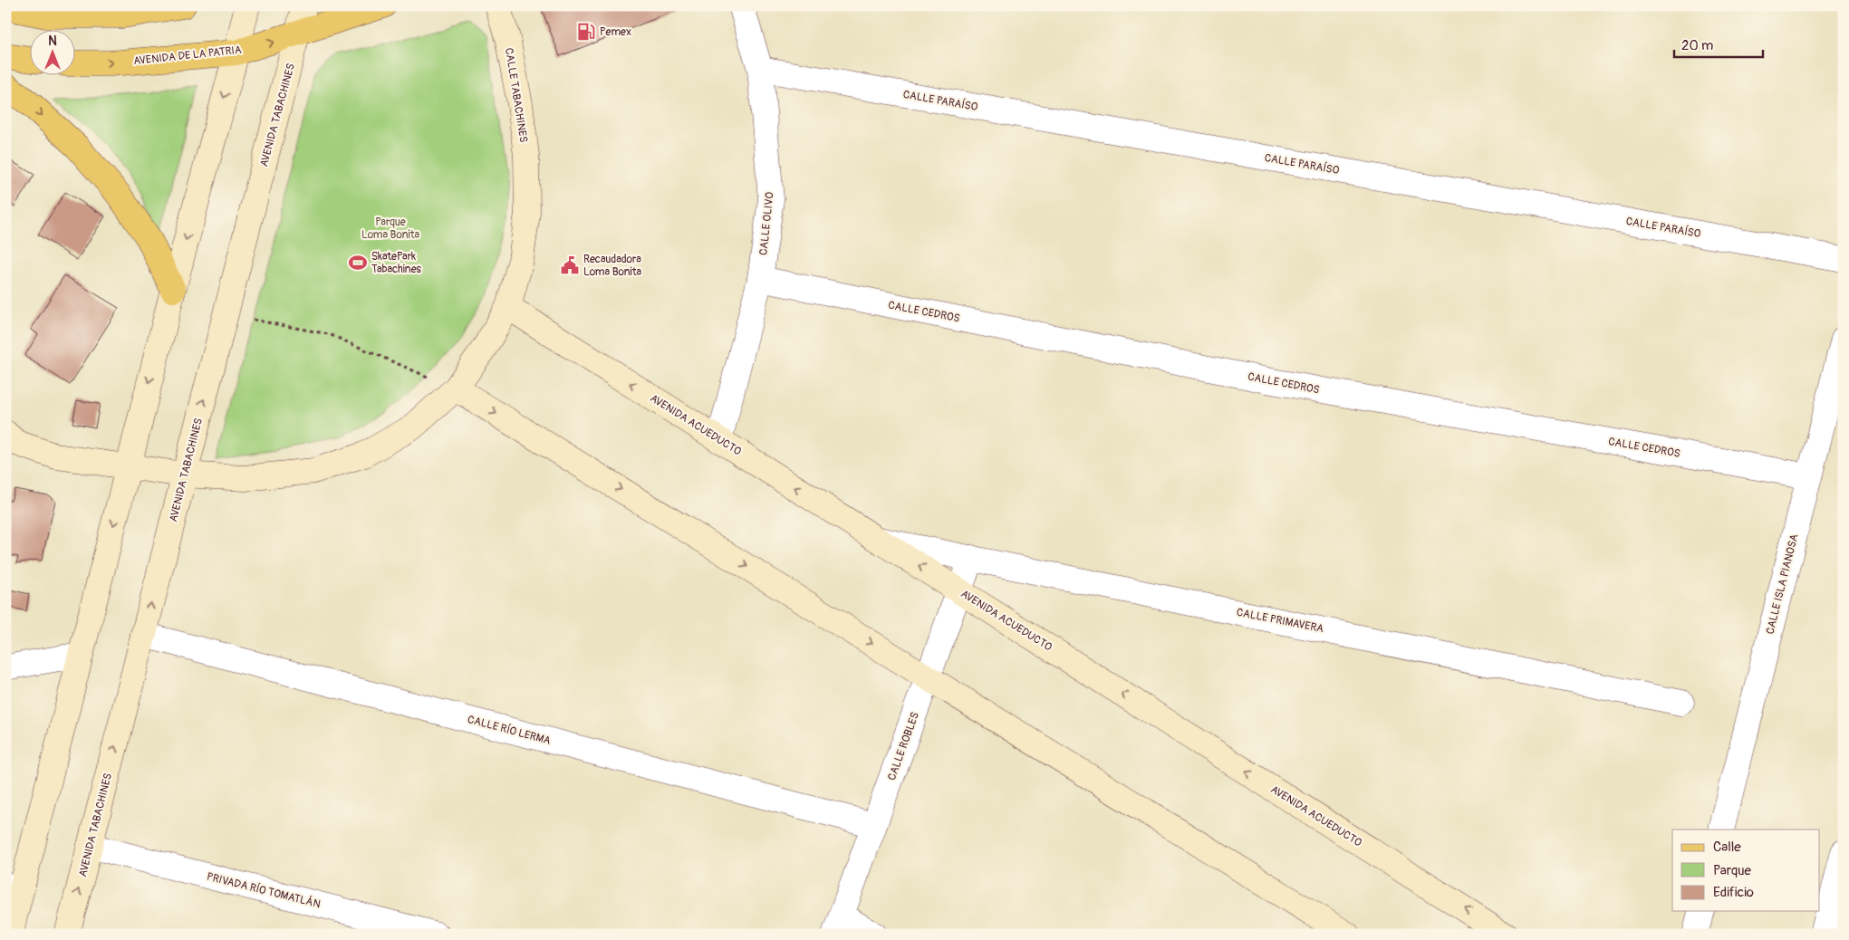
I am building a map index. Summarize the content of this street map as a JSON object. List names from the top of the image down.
{
  "streets": {
    "main road": ["AVENIDA DE LA PATRIA"],
    "street": [
      "CALLE TABACHINES",
      "CALLE PARAÍSO",
      "AVENIDA TABACHINES",
      "CALLE OLIVO",
      "CALLE CEDROS",
      "AVENIDA ACUEDUCTO",
      "CALLE ISLA PIANOSA",
      "CALLE PRIMAVERA",
      "CALLE RÍO LERMA",
      "CALLE ROBLES",
      "PRIVADA RÍO TOMATLÁN"
    ]
  },
  "crossings": [
    ["AVENIDA DE LA PATRIA", "AVENIDA TABACHINES"],
    ["CALLE TABACHINES", "AVENIDA TABACHINES"],
    ["CALLE TABACHINES", "AVENIDA ACUEDUCTO"],
    ["CALLE PARAÍSO", "CALLE OLIVO"],
    ["AVENIDA TABACHINES", "CALLE RÍO LERMA"],
    ["AVENIDA TABACHINES", "PRIVADA RÍO TOMATLÁN"],
    ["CALLE OLIVO", "CALLE CEDROS"],
    ["CALLE OLIVO", "AVENIDA ACUEDUCTO"],
    ["CALLE CEDROS", "CALLE ISLA PIANOSA"],
    ["AVENIDA ACUEDUCTO", "CALLE PRIMAVERA"],
    ["AVENIDA ACUEDUCTO", "CALLE ROBLES"],
    ["CALLE PRIMAVERA", "CALLE ROBLES"],
    ["CALLE RÍO LERMA", "CALLE ROBLES"]
  ],
  "parks": ["Parque Loma Bonita"],
  "places": {
    "fuel station": ["Pemex"],
    "sports": ["SkatePark Tabachines"],
    "public building": ["Recaudadora Loma Bonita"]
  },
  "legend": ["Calle", "Parque", "Edificio"],
  "scale_bar": "20 m",
  "north": "top"
}
